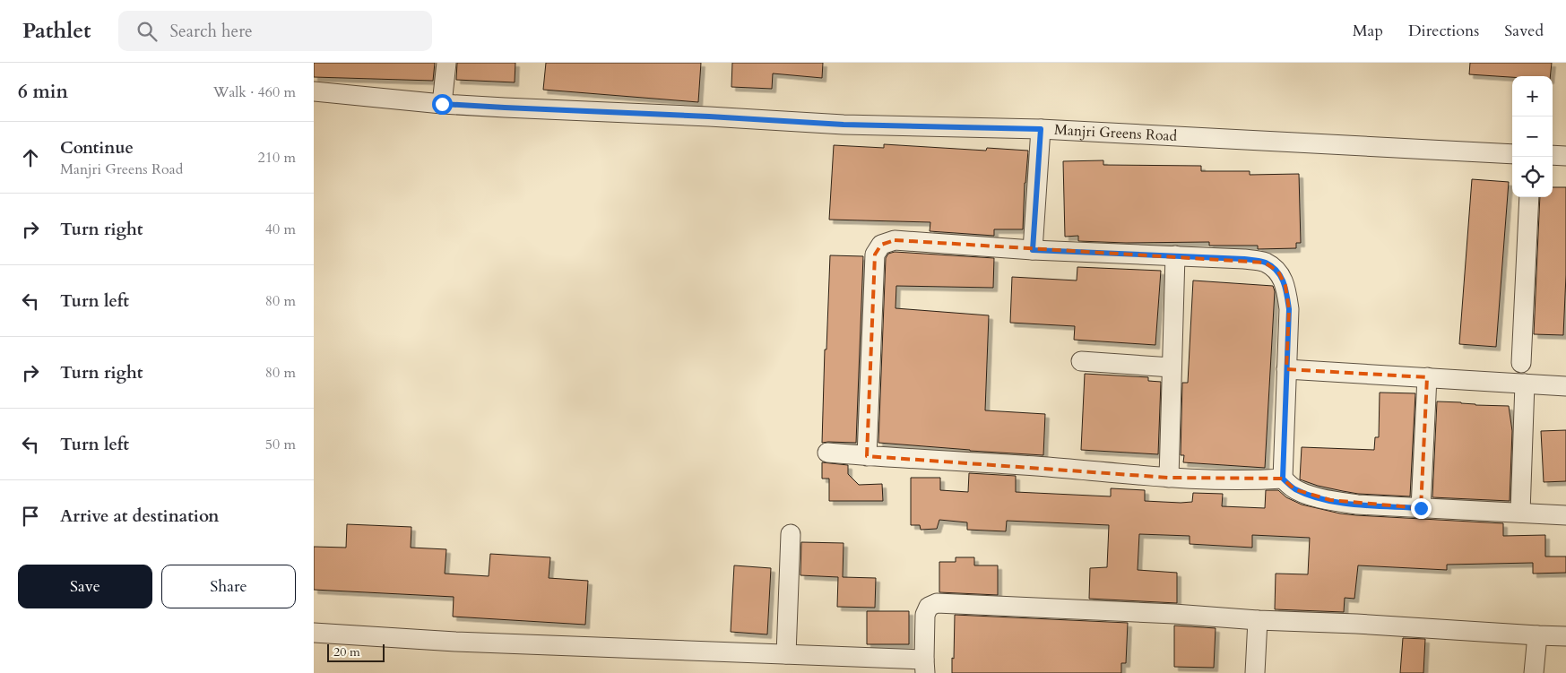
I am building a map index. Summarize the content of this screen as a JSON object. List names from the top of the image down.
{
  "streets": {
    "street": ["Manjri Greens Road"]
  },
  "scale_bar": "20 m",
  "page": {
    "header": "Pathlet",
    "search": "Search here",
    "nav": ["Map", "Directions", "Saved"],
    "heading": ["6 min", "Walk · 460 m"],
    "map_buttons": ["+", "−"],
    "list": [
      ["Continue", "Manjri Greens Road", "210 m"],
      ["Turn right", "40 m"],
      ["Turn left", "80 m"],
      ["Turn right", "80 m"],
      ["Turn left", "50 m"],
      "Arrive at destination"
    ],
    "buttons": ["Save", "Share"],
    "scale": "20 m"
  }
}
